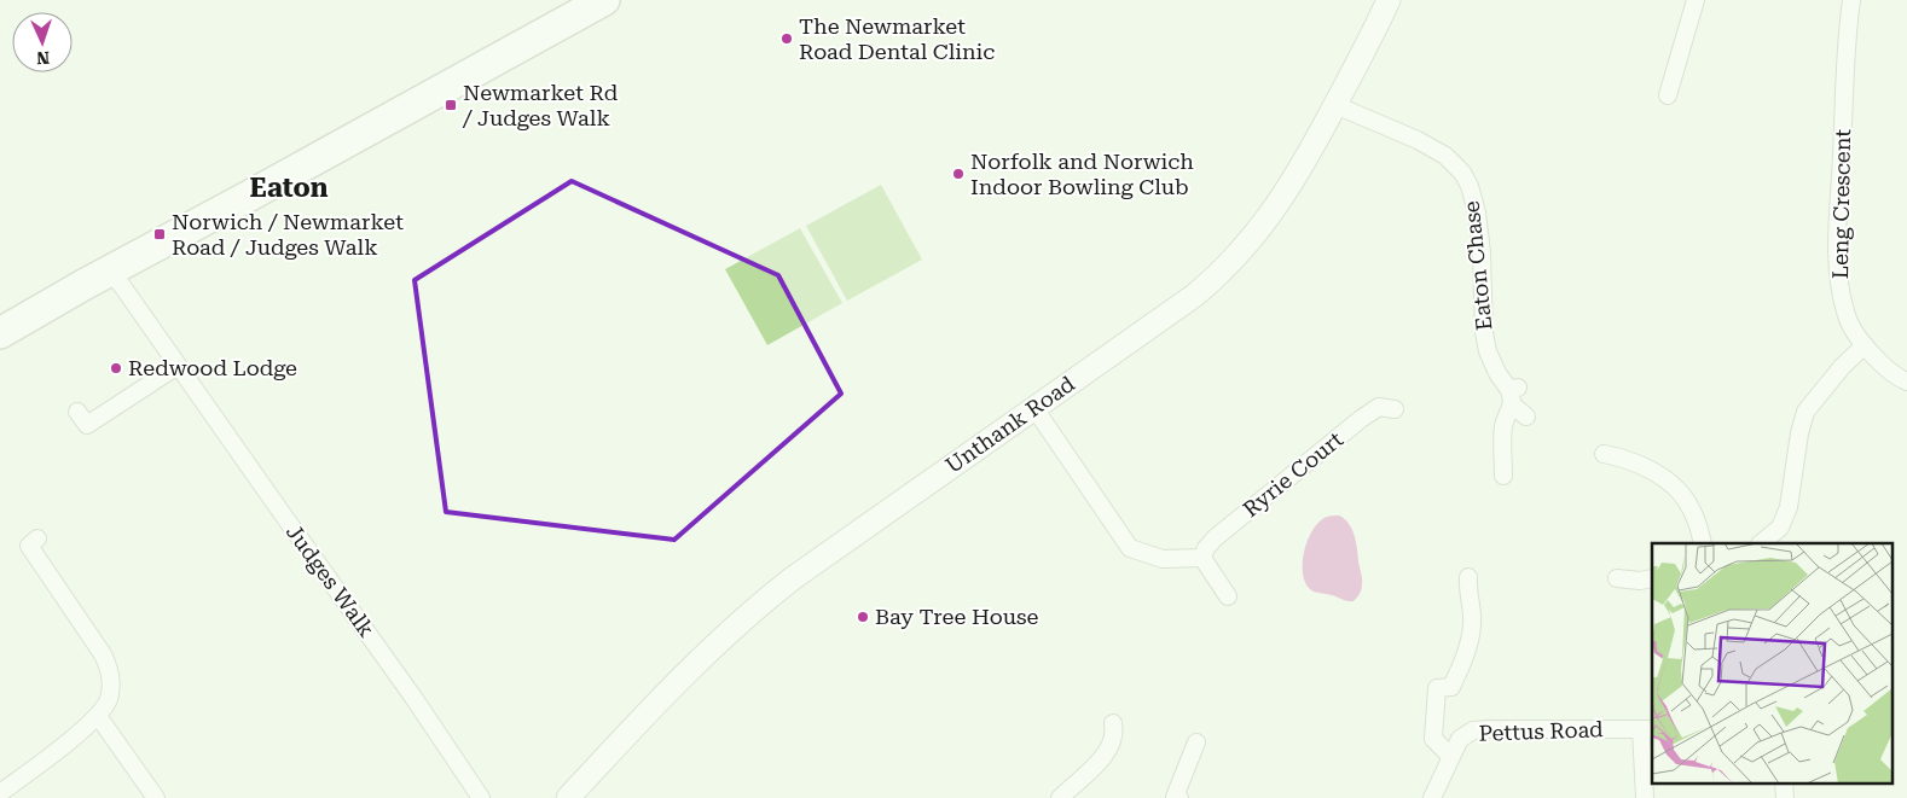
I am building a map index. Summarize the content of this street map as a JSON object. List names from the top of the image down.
{
  "streets": {
    "street": [
      "Leng Crescent",
      "Eaton Chase",
      "Unthank Road",
      "Ryrie Court",
      "Judges Walk",
      "Pettus Road"
    ]
  },
  "crossings": [
    ["Eaton Chase", "Unthank Road"]
  ],
  "districts": ["Eaton"],
  "places": {
    "other": [
      "The Newmarket Road Dental Clinic",
      "Norfolk and Norwich Indoor Bowling Club",
      "Redwood Lodge",
      "Bay Tree House"
    ],
    "transit": ["Newmarket Rd / Judges Walk", "Norwich / Newmarket Road / Judges Walk"]
  },
  "north": "bottom"
}
